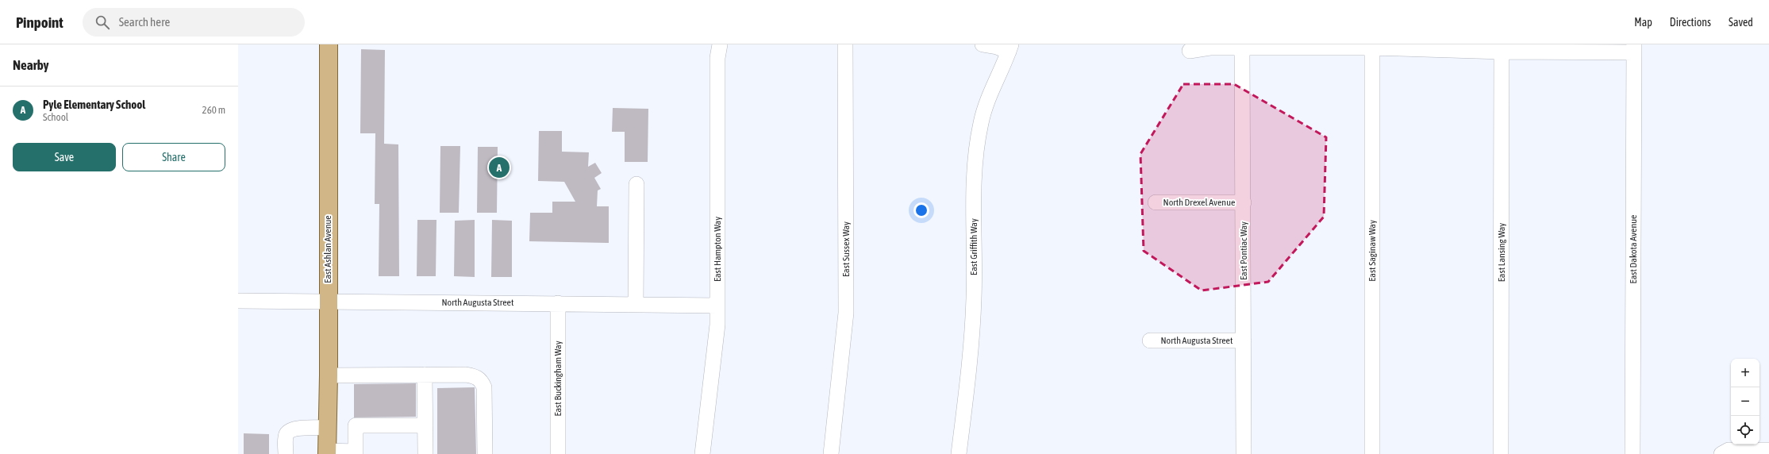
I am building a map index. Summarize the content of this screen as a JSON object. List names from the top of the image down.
{
  "streets": {
    "main road": ["East Ashlan Avenue"],
    "street": [
      "North Drexel Avenue",
      "East Griffith Way",
      "East Hampton Way",
      "East Sussex Way",
      "East Dakota Avenue",
      "East Pontiac Way",
      "East Saginaw Way",
      "East Lansing Way",
      "North Augusta Street",
      "East Buckingham Way"
    ]
  },
  "crossings": [
    ["North Drexel Avenue", "East Pontiac Way"],
    ["East Ashlan Avenue", "North Augusta Street"],
    ["East Hampton Way", "North Augusta Street"],
    ["East Pontiac Way", "North Augusta Street"],
    ["North Augusta Street", "East Buckingham Way"]
  ],
  "page": {
    "header": "Pinpoint",
    "search": "Search here",
    "nav": ["Map", "Directions", "Saved"],
    "heading": "Nearby",
    "list": [
      {
        "mark": "A",
        "name": "Pyle Elementary School",
        "note": "School",
        "value": "260 m"
      }
    ],
    "buttons": ["Save", "Share"],
    "pins": "A",
    "map_buttons": ["+", "−"]
  }
}
